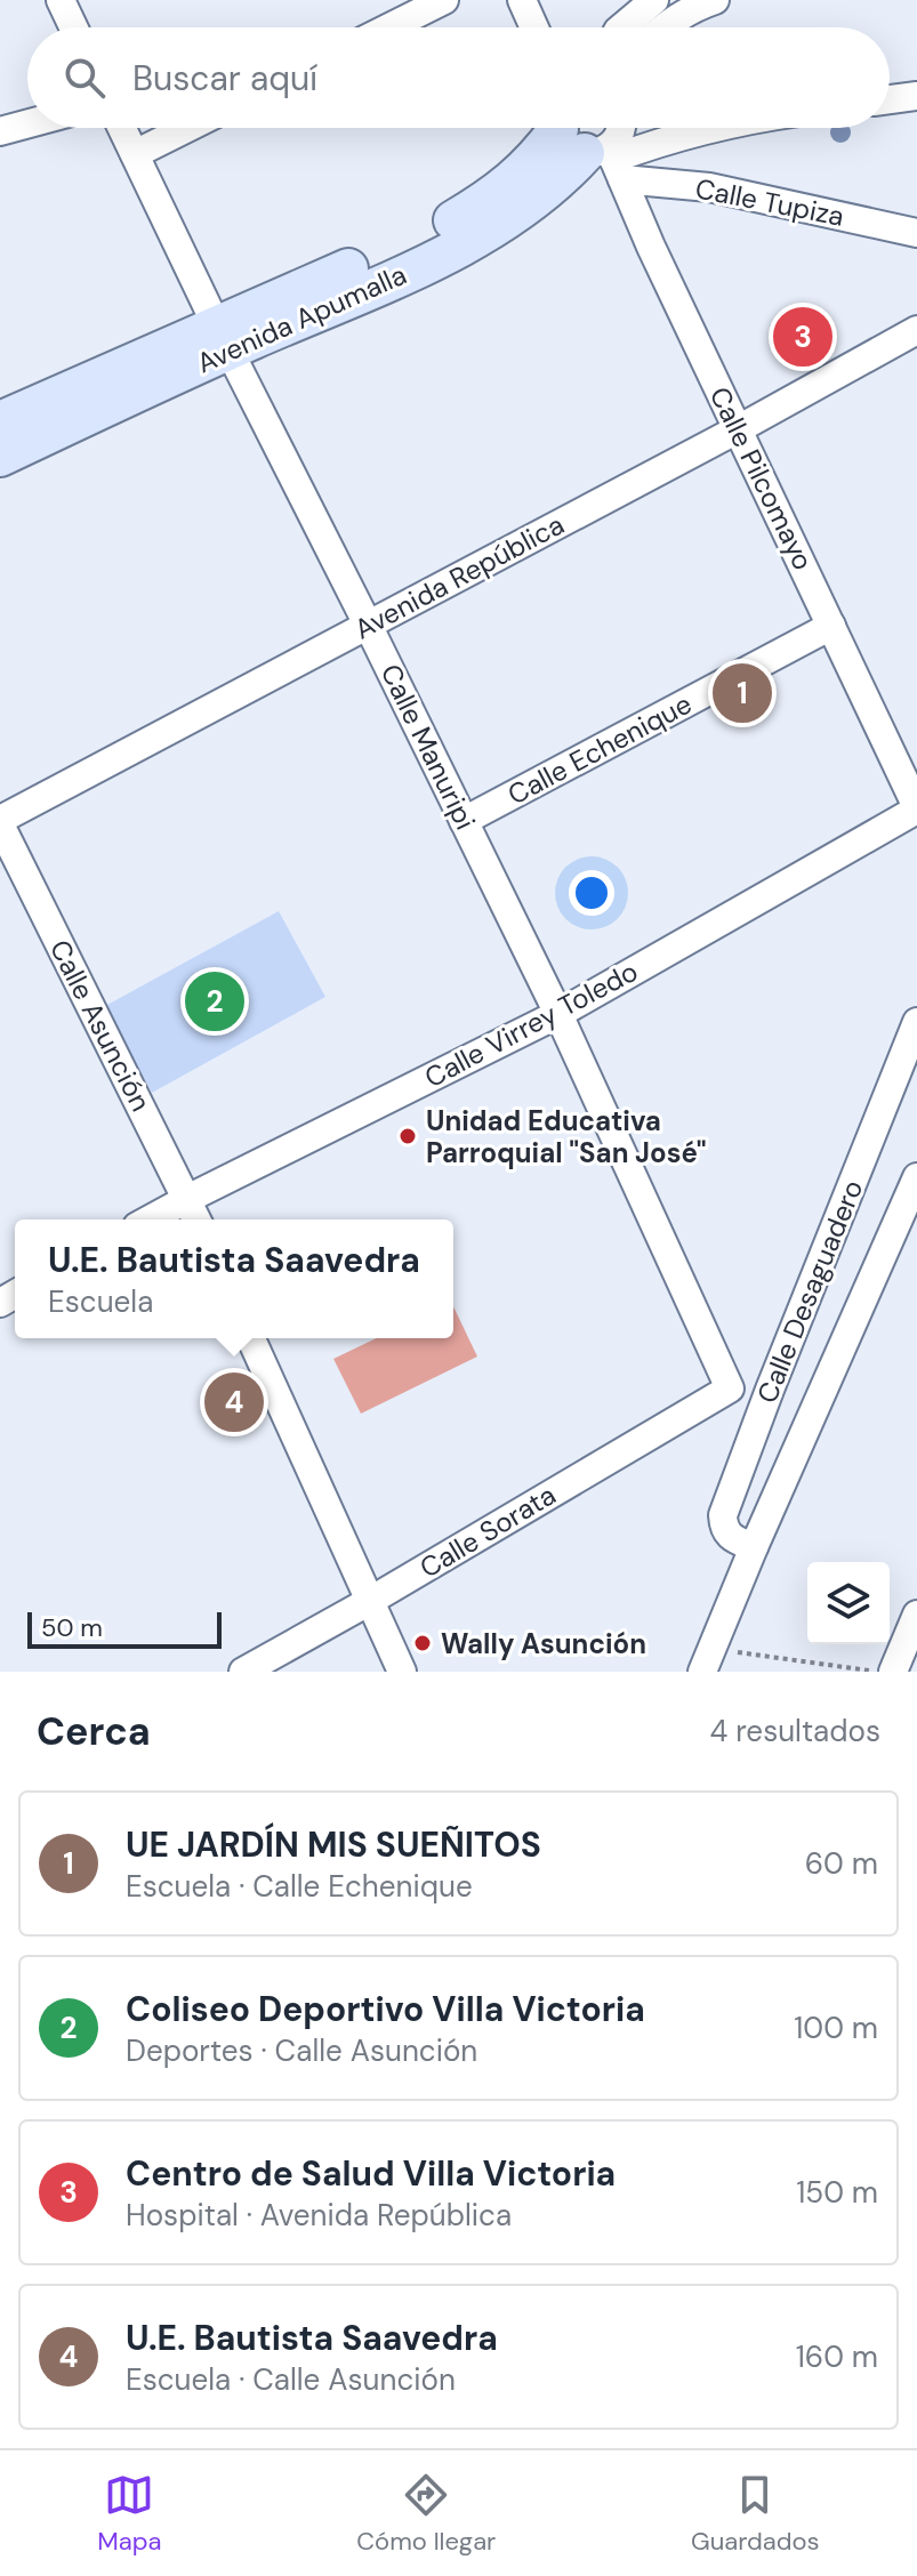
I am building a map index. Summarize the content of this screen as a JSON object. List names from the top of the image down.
{
  "streets": {
    "street": [
      "Calle Tupiza",
      "Avenida Apumalla",
      "Calle Pilcomayo",
      "Avenida República",
      "Calle Manuripi",
      "Calle Echenique",
      "Calle Virrey Toledo",
      "Calle Asunción",
      "Calle Desaguadero",
      "Calle Sorata"
    ]
  },
  "crossings": [
    ["Calle Tupiza", "Avenida Apumalla"],
    ["Calle Tupiza", "Calle Pilcomayo"],
    ["Avenida Apumalla", "Calle Pilcomayo"],
    ["Avenida Apumalla", "Calle Manuripi"],
    ["Calle Pilcomayo", "Avenida República"],
    ["Calle Pilcomayo", "Calle Echenique"],
    ["Calle Pilcomayo", "Calle Virrey Toledo"],
    ["Avenida República", "Calle Manuripi"],
    ["Avenida República", "Calle Asunción"],
    ["Calle Manuripi", "Calle Echenique"],
    ["Calle Manuripi", "Calle Virrey Toledo"],
    ["Calle Manuripi", "Calle Sorata"],
    ["Calle Virrey Toledo", "Calle Asunción"]
  ],
  "places": ["Unidad Educativa Parroquial \"San José\"", "Wally Asunción"],
  "scale_bar": "50 m",
  "page": {
    "search": "Buscar aquí",
    "pins": [
      "3",
      "1",
      "2",
      "4"
    ],
    "popup": ["U.E. Bautista Saavedra", "Escuela"],
    "scale": "50 m",
    "heading": ["Cerca", "4 resultados"],
    "list": [
      {
        "mark": "1",
        "name": "UE JARDÍN MIS SUEÑITOS",
        "note": "Escuela · Calle Echenique",
        "value": "60 m"
      },
      {
        "mark": "2",
        "name": "Coliseo Deportivo Villa Victoria",
        "note": "Deportes · Calle Asunción",
        "value": "100 m"
      },
      {
        "mark": "3",
        "name": "Centro de Salud Villa Victoria",
        "note": "Hospital · Avenida República",
        "value": "150 m"
      },
      {
        "mark": "4",
        "name": "U.E. Bautista Saavedra",
        "note": "Escuela · Calle Asunción",
        "value": "160 m"
      }
    ],
    "nav": ["Mapa", "Cómo llegar", "Guardados"]
  }
}
